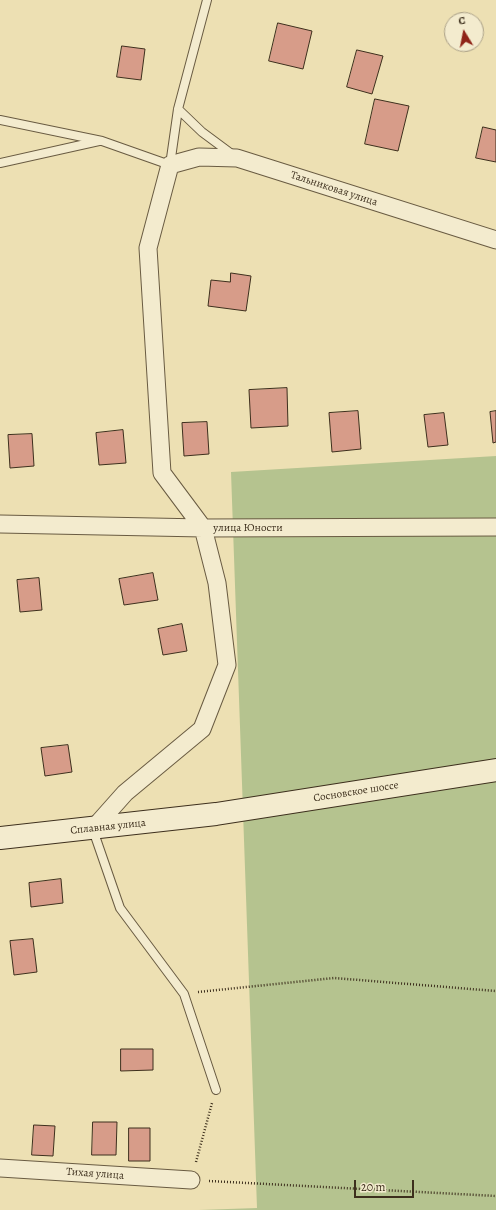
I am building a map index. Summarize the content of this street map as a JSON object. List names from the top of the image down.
{
  "streets": {
    "street": [
      "Тальниковая улица",
      "улица Юности",
      "Сосновское шоссе",
      "Сплавная улица",
      "Тихая улица"
    ]
  },
  "crossings": [
    ["Сосновское шоссе", "Сплавная улица"]
  ],
  "scale_bar": "20 m",
  "north": "top"
}
